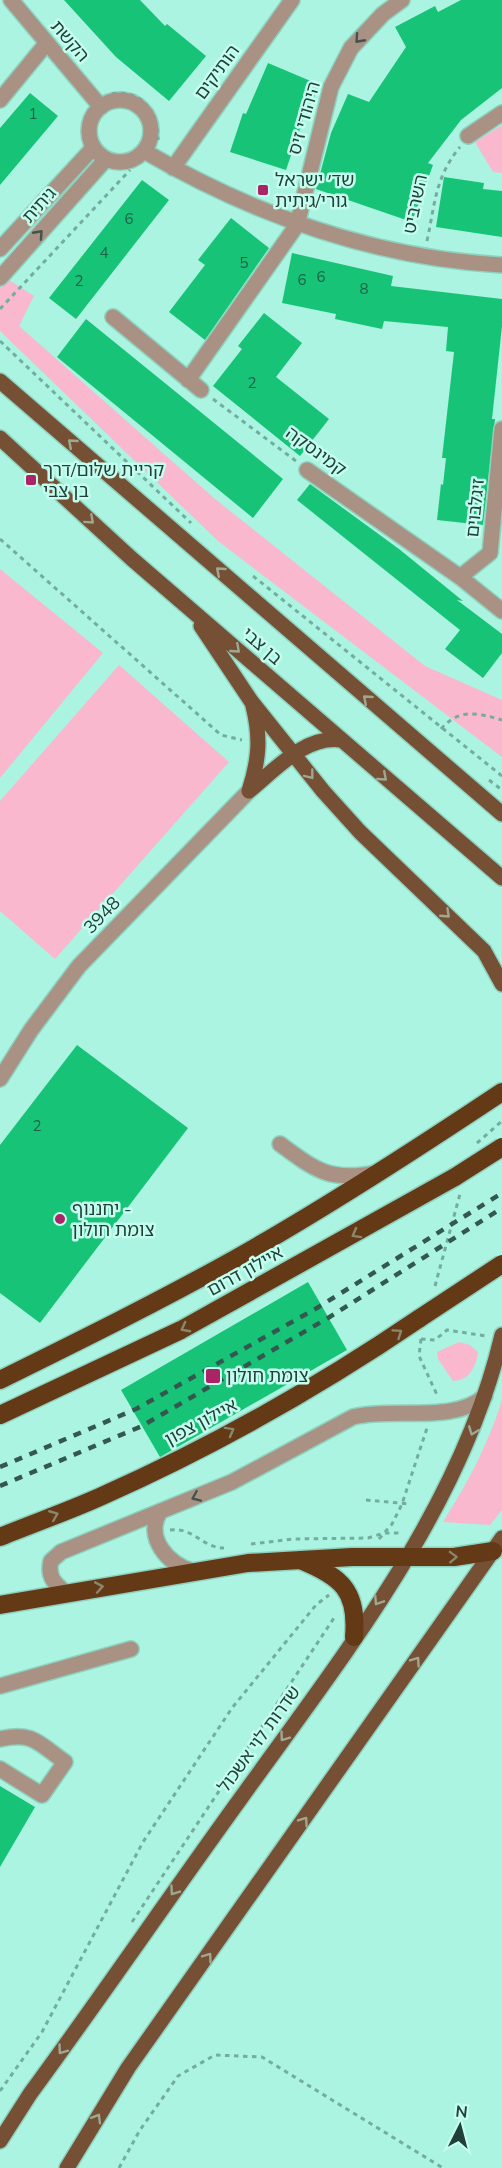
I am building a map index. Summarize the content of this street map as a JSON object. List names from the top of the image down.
{
  "streets": {
    "highway": ["איילון דרום", "איילון צפון"],
    "main road": ["בן צבי", "שדרות לוי אשכול"],
    "street": [
      "הקשת",
      "הותיקים",
      "היהודי זיס",
      "גיתית",
      "קמינסקה",
      "זיגלבוים",
      "3948"
    ],
    "path": ["השרביט"]
  },
  "crossings": [
    ["הקשת", "גיתית"],
    ["היהודי זיס", "קמינסקה"],
    ["קמינסקה", "זיגלבוים"]
  ],
  "one_way": ["היהודי זיס"],
  "places": {
    "transit": ["שד׳ ישראל גורי/גיתית", "קריית שלום/דרך בן צבי", "צומת חולון"],
    "other": ["יחננוף - צומת חולון"]
  },
  "house_numbers": [
    "1",
    "6",
    "4",
    "5",
    "6",
    "6",
    "2",
    "8",
    "2",
    "2"
  ],
  "north": "top"
}
